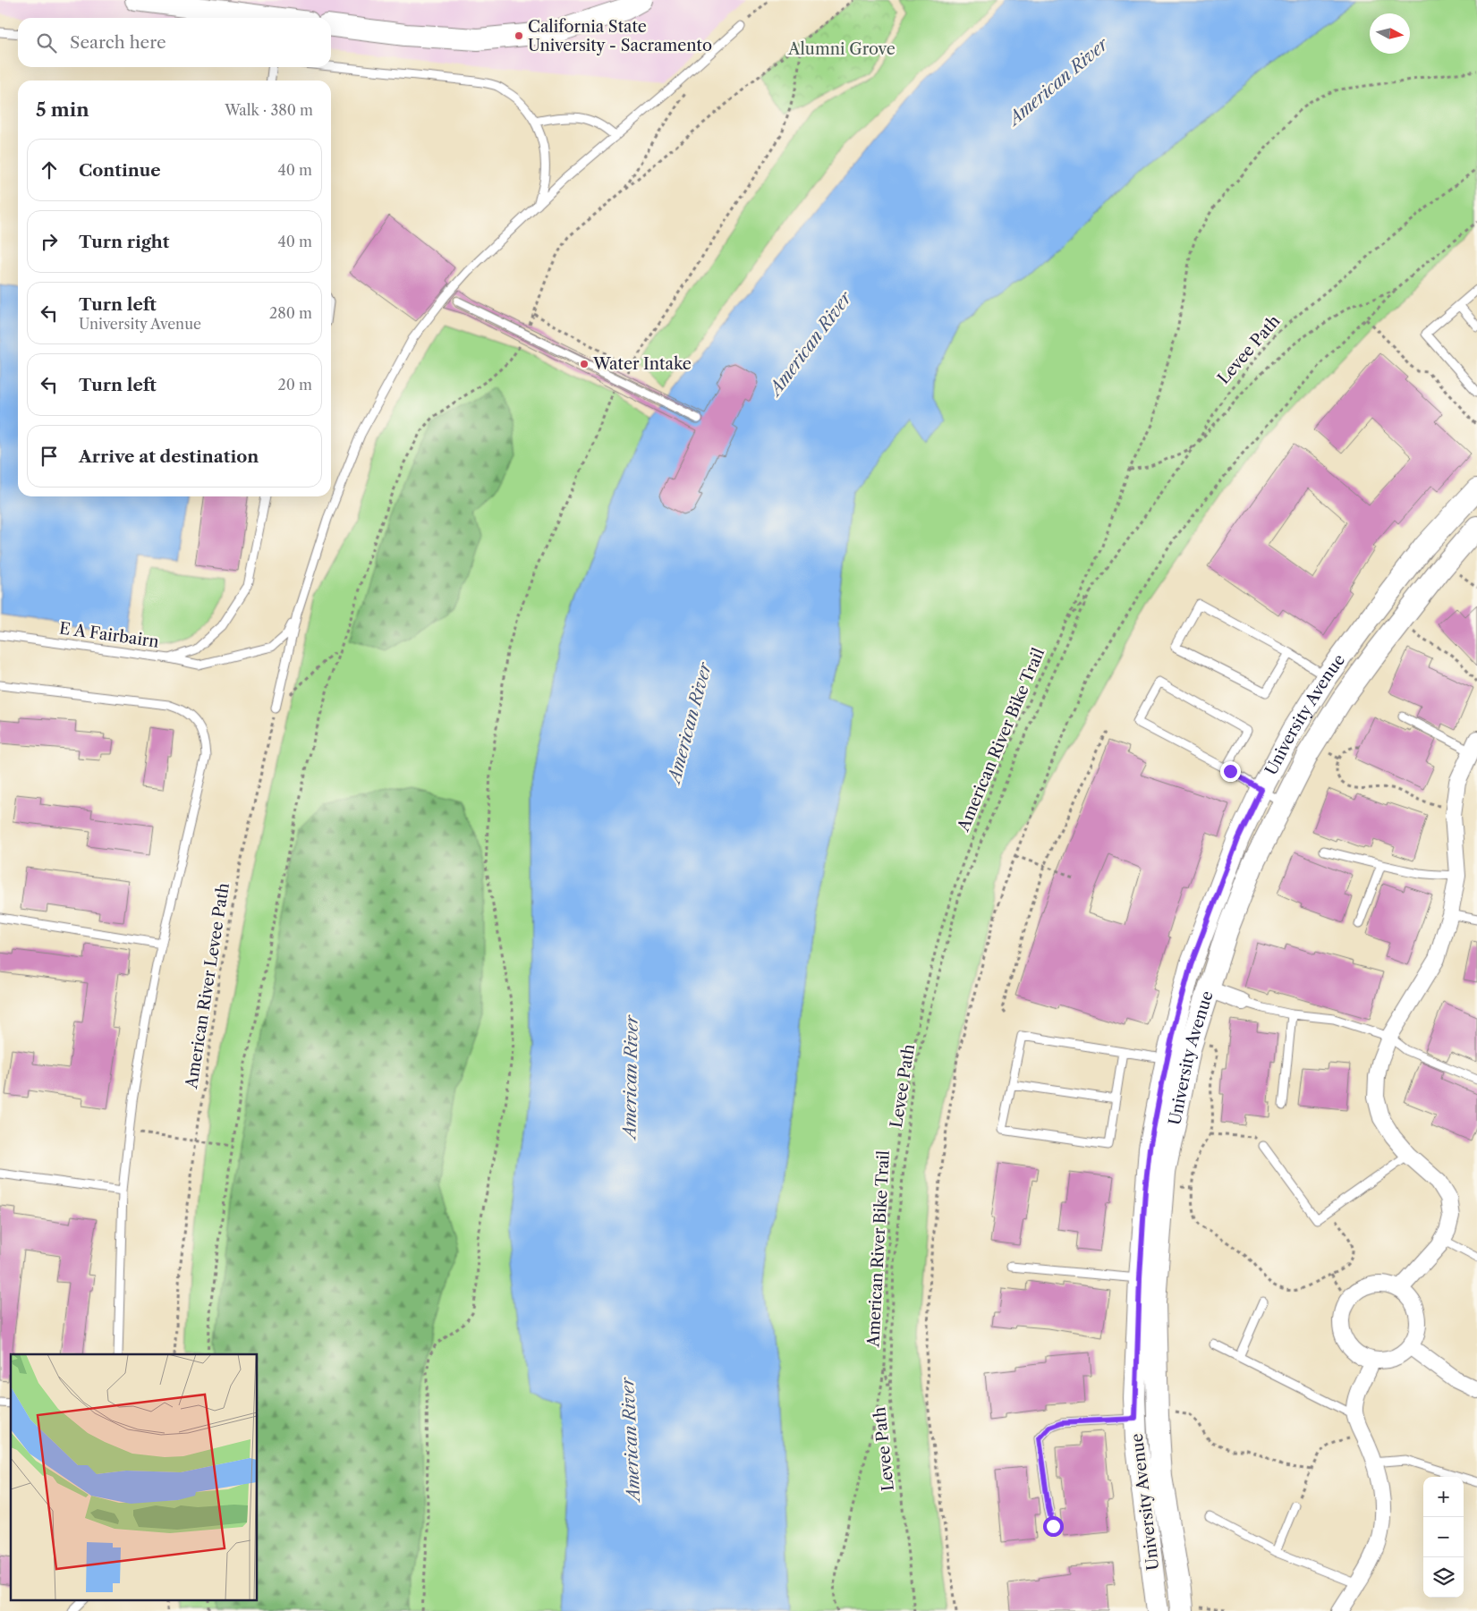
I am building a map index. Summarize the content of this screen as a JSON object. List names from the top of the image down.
{
  "streets": {
    "street": ["University Avenue"],
    "lane": ["E A Fairbairn"],
    "path": ["Levee Path", "American River Bike Trail", "American River Levee Path"]
  },
  "crossings": [
    ["Levee Path", "American River Bike Trail"]
  ],
  "water": ["American River"],
  "parks": ["Alumni Grove"],
  "places": ["California State University - Sacramento", "Water Intake"],
  "north": "right",
  "page": {
    "search": "Search here",
    "heading": ["5 min", "Walk · 380 m"],
    "list": [
      ["Continue", "40 m"],
      ["Turn right", "40 m"],
      ["Turn left", "University Avenue", "280 m"],
      ["Turn left", "20 m"],
      "Arrive at destination"
    ],
    "map_buttons": ["+", "−"]
  }
}
